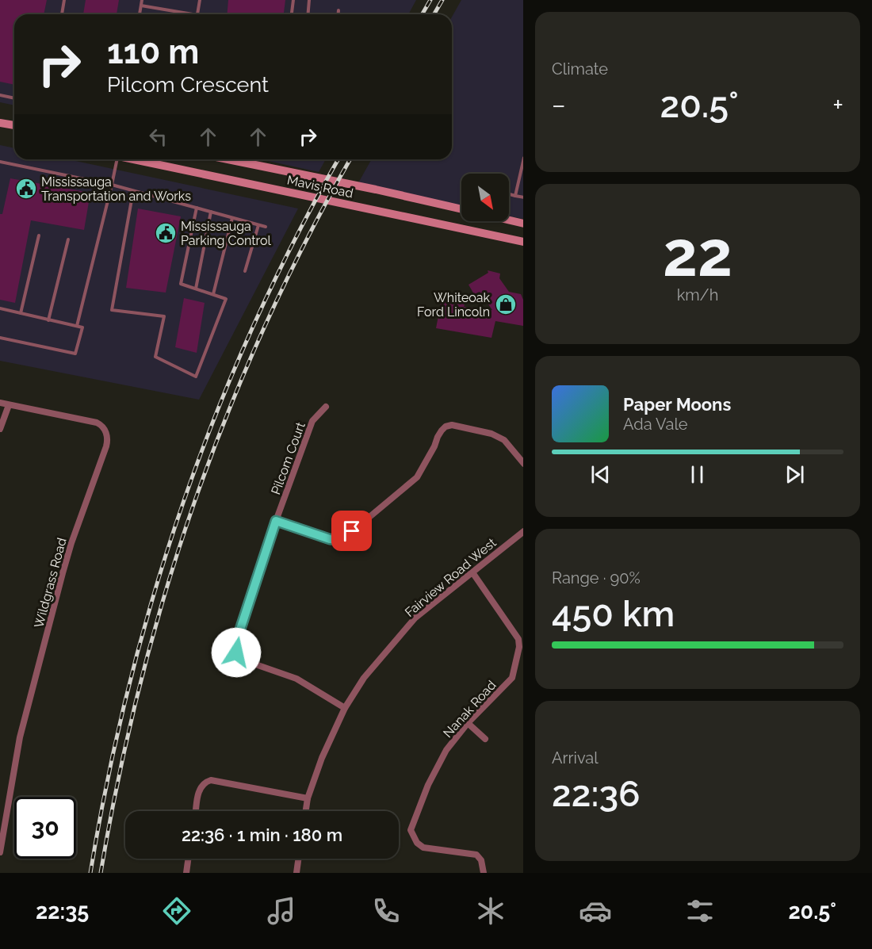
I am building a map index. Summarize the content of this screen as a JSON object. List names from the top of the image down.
{
  "streets": {
    "main road": ["Mavis Road"],
    "street": [
      "Pilcom Court",
      "Fairview Road West",
      "Wildgrass Road",
      "Nanak Road"
    ]
  },
  "crossings": [
    ["Pilcom Court", "Fairview Road West"],
    ["Fairview Road West", "Nanak Road"]
  ],
  "places": {
    "public building": ["Mississauga Transportation and Works", "Mississauga Parking Control"],
    "shop": ["Whiteoak Ford Lincoln"]
  },
  "north": "bottom right",
  "page": {
    "tile": [
      "Climate",
      ["22", "km/h"],
      ["Range · 90%", "450 km"],
      ["Arrival", "22:36"]
    ],
    "turn": ["110 m", "Pilcom Crescent"],
    "heat": ["−", "20.5°", "+"],
    "song": ["Paper Moons", "Ada Vale"],
    "limit": "30",
    "trip": "22:36 · 1 min · 180 m",
    "tabs": ["22:35", "20.5°"]
  }
}
